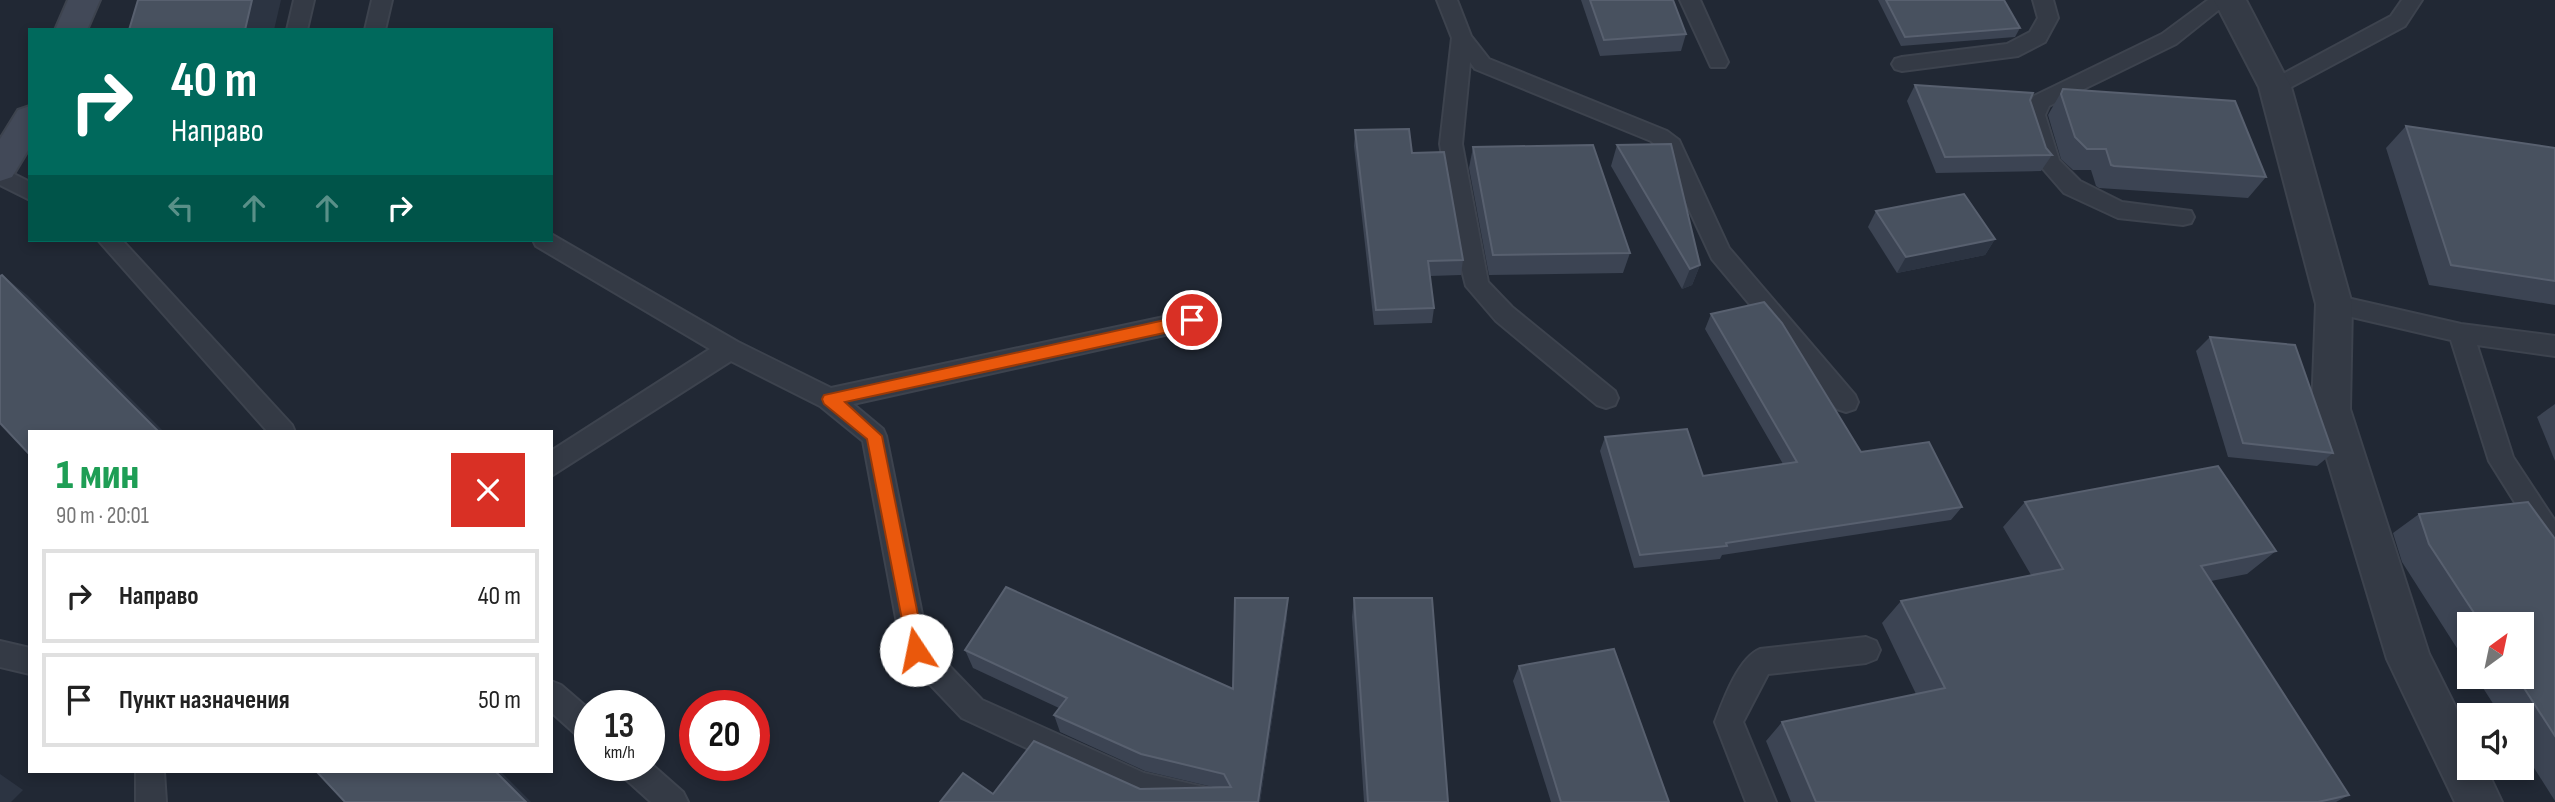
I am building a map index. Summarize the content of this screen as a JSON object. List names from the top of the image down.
{
  "north": "top right",
  "page": {
    "turn": ["40 m", "Направо"],
    "heading": ["1 мин", "90 m · 20:01"],
    "list": [
      {
        "name": "Направо",
        "value": "40 m"
      },
      {
        "name": "Пункт назначения",
        "value": "50 m"
      }
    ],
    "speed": "13 km/h",
    "limit": "20"
  }
}
